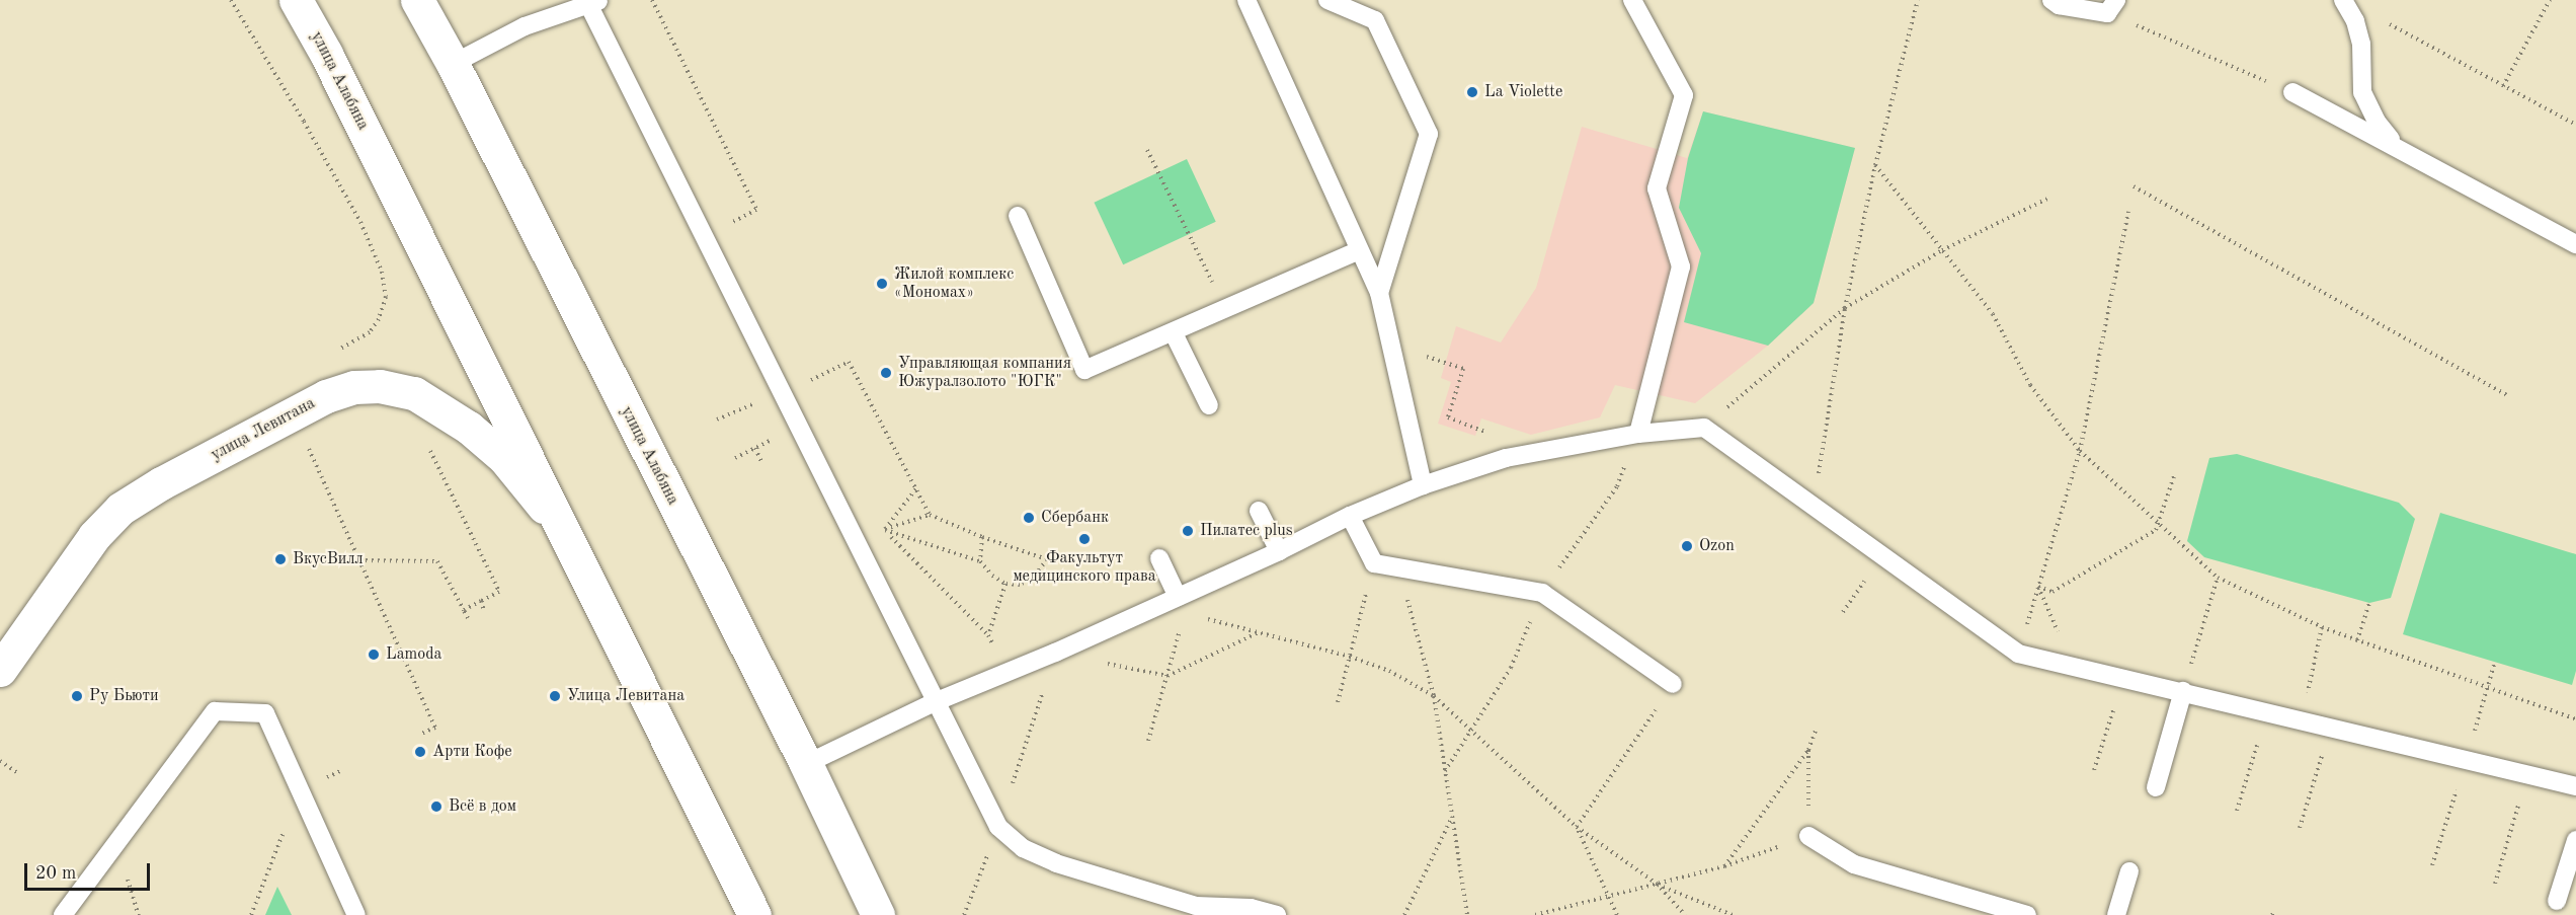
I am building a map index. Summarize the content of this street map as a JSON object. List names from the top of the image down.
{
  "streets": {
    "main road": ["улица Алабяна", "улица Левитана"]
  },
  "crossings": [
    ["улица Алабяна", "улица Левитана"]
  ],
  "places": [
    "La Violette",
    "Жилой комплекс «Мономах»",
    "Управляющая компания Южуралзолото \"ЮГК\"",
    "Сбербанк",
    "Пилатес plus",
    "Факультут медицинского права",
    "Ozon",
    "ВкусВилл",
    "Lamoda",
    "Ру Бьюти",
    "Улица Левитана",
    "Арти Кофе",
    "Всё в дом"
  ],
  "scale_bar": "20 m"
}
